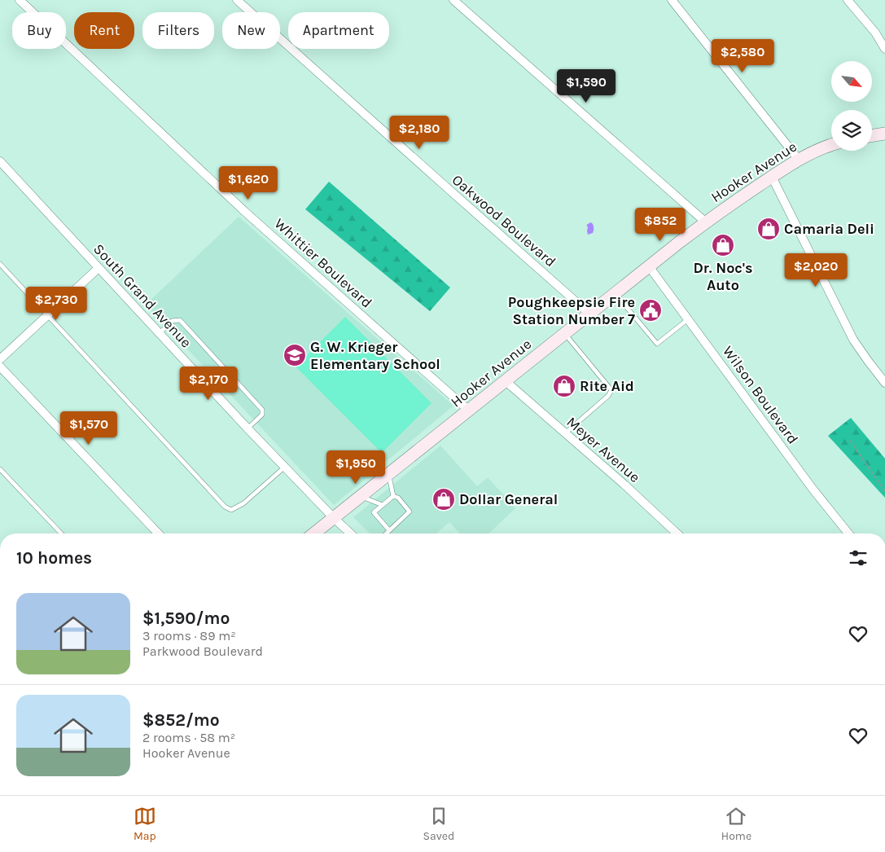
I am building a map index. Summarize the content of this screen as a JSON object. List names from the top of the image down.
{
  "streets": {
    "street": [
      "Hooker Avenue",
      "Oakwood Boulevard",
      "Whittier Boulevard",
      "South Grand Avenue",
      "Wilson Boulevard",
      "Meyer Avenue"
    ]
  },
  "crossings": [
    ["Hooker Avenue", "Oakwood Boulevard"],
    ["Hooker Avenue", "Whittier Boulevard"],
    ["Hooker Avenue", "South Grand Avenue"],
    ["Hooker Avenue", "Wilson Boulevard"],
    ["Hooker Avenue", "Meyer Avenue"]
  ],
  "places": {
    "shop": [
      "Camaria Deli",
      "Dr. Noc's Auto",
      "Rite Aid",
      "Dollar General"
    ],
    "public building": ["Poughkeepsie Fire Station Number 7"],
    "school or university": ["G. W. Krieger Elementary School"]
  },
  "north": "bottom right",
  "page": {
    "chip": [
      "Buy",
      "Rent",
      "Filters",
      "New",
      "Apartment"
    ],
    "price": [
      "$2,580",
      "$1,590",
      "$2,180",
      "$1,620",
      "$852",
      "$2,020",
      "$2,730",
      "$2,170",
      "$1,570",
      "$1,950"
    ],
    "heading": "10 homes",
    "list": [
      {
        "name": "$1,590/mo",
        "note": "3 rooms · 89 m² · Parkwood Boulevard"
      },
      {
        "name": "$852/mo",
        "note": "2 rooms · 58 m² · Hooker Avenue"
      }
    ],
    "tabs": ["Map", "Saved", "Home"]
  }
}
